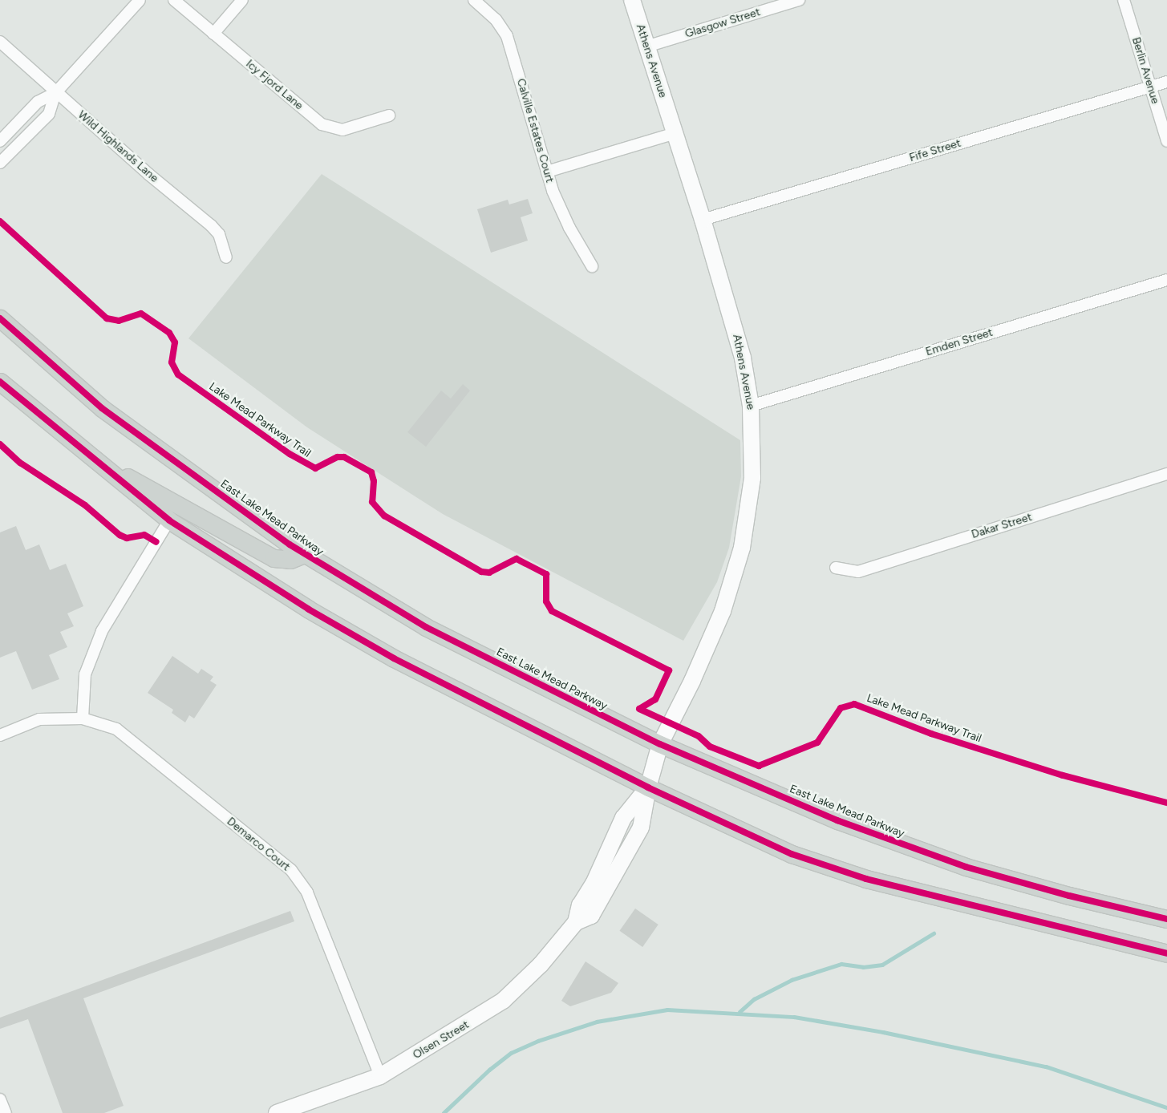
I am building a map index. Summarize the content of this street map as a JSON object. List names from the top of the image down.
{
  "streets": {
    "main road": ["East Lake Mead Parkway"],
    "street": [
      "Glasgow Street",
      "Athens Avenue",
      "Berlin Avenue",
      "Icy Fjord Lane",
      "Calville Estates Court",
      "Wild Highlands Lane",
      "Fife Street",
      "Emden Street",
      "Dakar Street",
      "Demarco Court",
      "Olsen Street"
    ],
    "cycle path": ["Lake Mead Parkway Trail"]
  },
  "crossings": [
    ["Glasgow Street", "Athens Avenue"],
    ["Athens Avenue", "Fife Street"],
    ["Athens Avenue", "Emden Street"],
    ["Athens Avenue", "East Lake Mead Parkway"],
    ["Athens Avenue", "Olsen Street"],
    ["Berlin Avenue", "Fife Street"],
    ["Demarco Court", "Olsen Street"]
  ]
}
